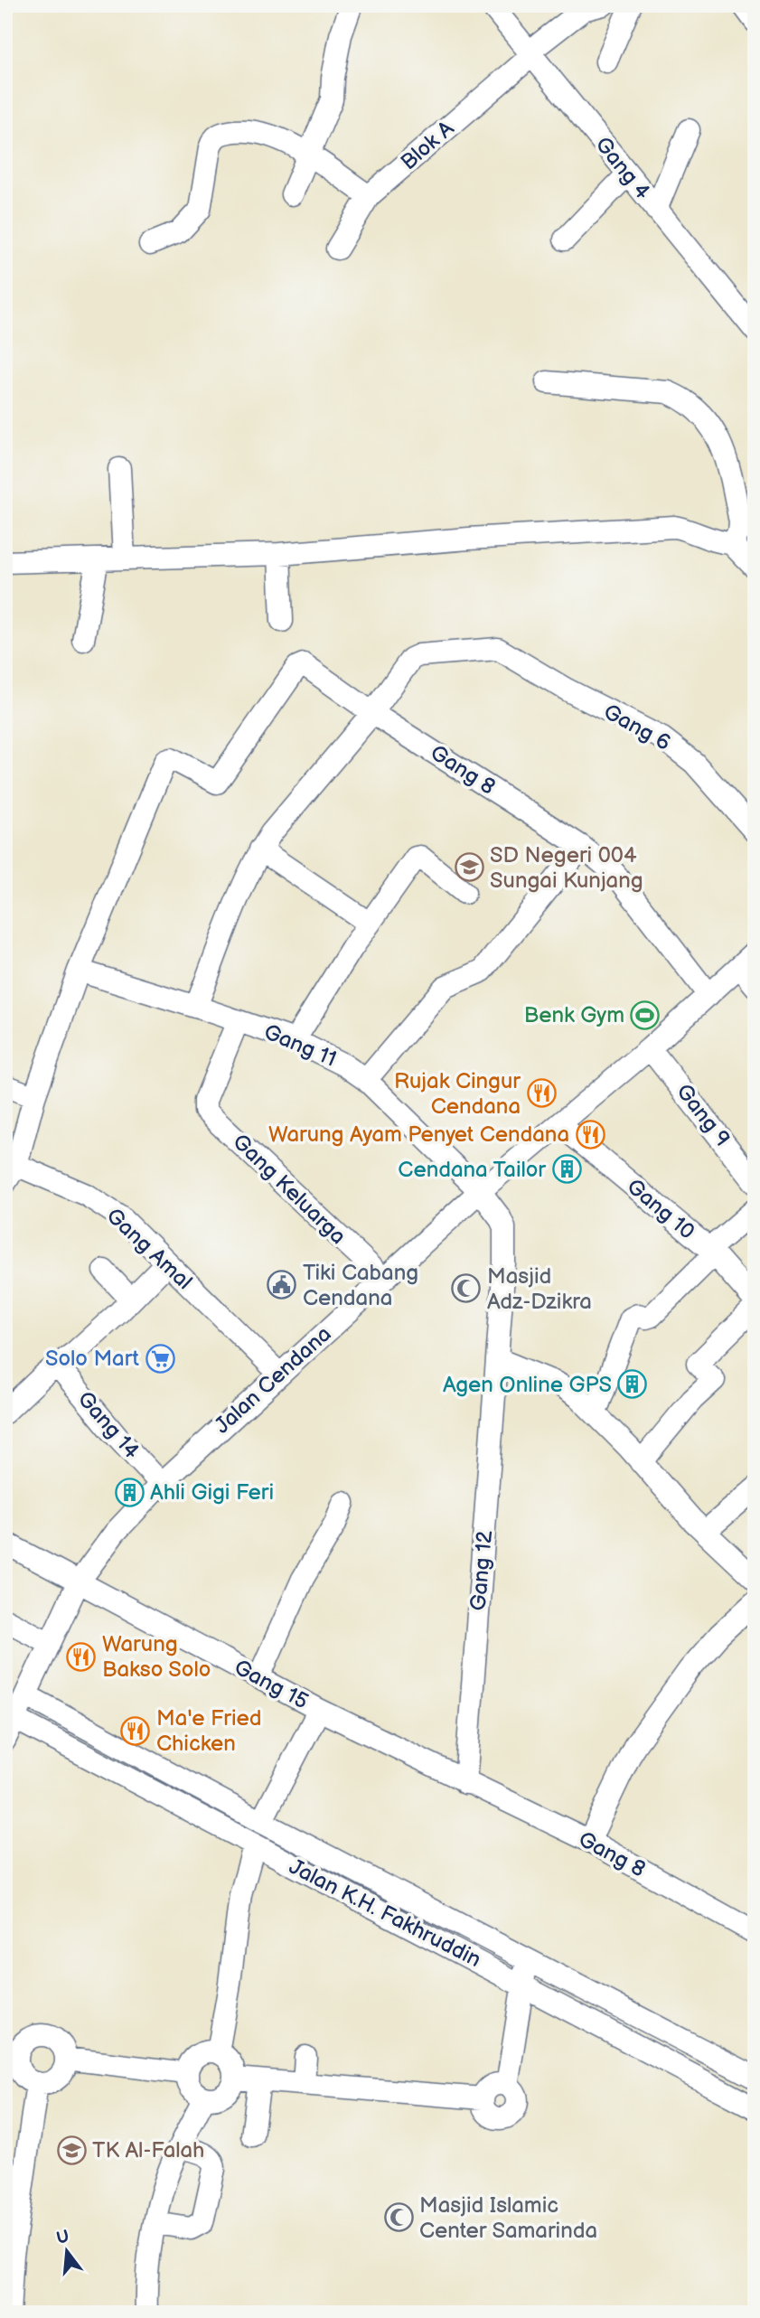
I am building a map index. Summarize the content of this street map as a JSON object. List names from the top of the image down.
{
  "streets": {
    "street": [
      "Blok A",
      "Gang 4",
      "Gang 6",
      "Gang 8",
      "Gang 11",
      "Gang 9",
      "Gang Keluarga",
      "Gang 10",
      "Gang Amal",
      "Jalan Cendana",
      "Gang 14",
      "Gang 12",
      "Gang 15",
      "Jalan K.H. Fakhruddin"
    ]
  },
  "crossings": [
    ["Blok A", "Gang 4"],
    ["Gang 6", "Gang 8"],
    ["Gang 8", "Gang 11"],
    ["Gang 8", "Jalan Cendana"],
    ["Gang 8", "Gang 12"],
    ["Gang 8", "Gang 15"],
    ["Gang 11", "Gang Keluarga"],
    ["Gang 11", "Jalan Cendana"],
    ["Gang 11", "Gang 12"],
    ["Gang 9", "Jalan Cendana"],
    ["Gang Keluarga", "Jalan Cendana"],
    ["Gang 10", "Jalan Cendana"],
    ["Gang Amal", "Jalan Cendana"],
    ["Jalan Cendana", "Gang 14"],
    ["Jalan Cendana", "Gang 12"],
    ["Jalan Cendana", "Gang 15"],
    ["Jalan Cendana", "Jalan K.H. Fakhruddin"],
    ["Gang 12", "Gang 15"]
  ],
  "places": {
    "school or university": ["SD Negeri 004 Sungai Kunjang", "TK Al-Falah"],
    "sports": ["Benk Gym"],
    "restaurant": [
      "Rujak Cingur Cendana",
      "Warung Ayam Penyet Cendana",
      "Warung Bakso Solo",
      "Ma'e Fried Chicken"
    ],
    "building": ["Cendana Tailor", "Agen Online GPS", "Ahli Gigi Feri"],
    "public building": ["Tiki Cabang Cendana"],
    "mosque": ["Masjid Adz-Dzikra", "Masjid Islamic Center Samarinda"],
    "supermarket": ["Solo Mart"]
  },
  "north": "top"
}
